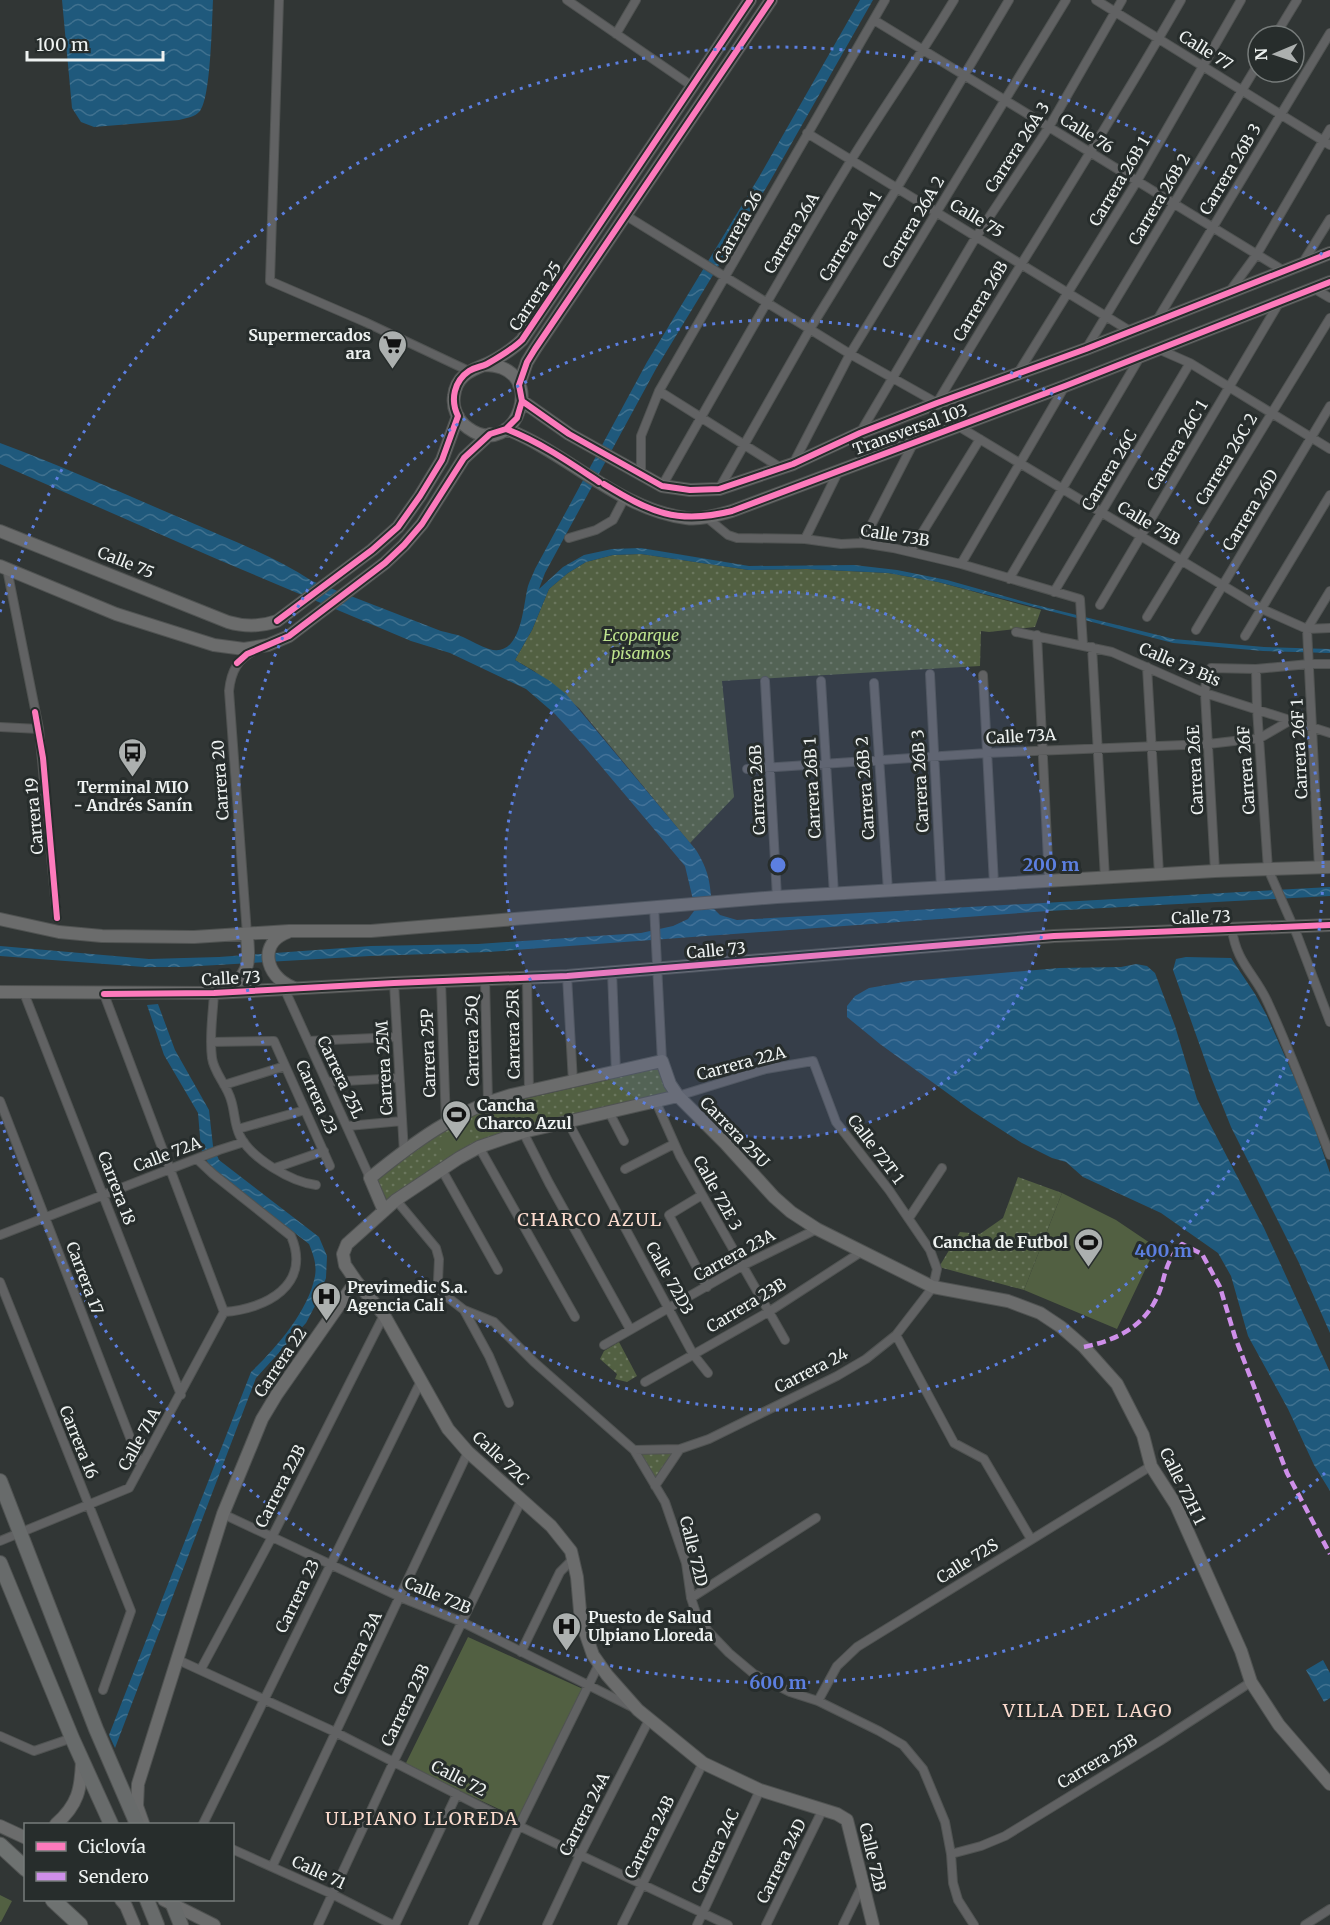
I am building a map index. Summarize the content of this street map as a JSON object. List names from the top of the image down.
{
  "streets": {
    "street": [
      "Calle 77",
      "Calle 76",
      "Carrera 26A 3",
      "Carrera 26B 3",
      "Carrera 26B 1",
      "Carrera 26B 2",
      "Calle 75",
      "Carrera 26A 2",
      "Carrera 26",
      "Carrera 26A",
      "Carrera 26A 1",
      "Carrera 25",
      "Carrera 26B",
      "Transversal 103",
      "Carrera 26C 1",
      "Carrera 26C 2",
      "Carrera 26C",
      "Carrera 26D",
      "Calle 75B",
      "Calle 73B",
      "Calle 73 Bis",
      "Calle 73A",
      "Carrera 26F 1",
      "Carrera 26E",
      "Carrera 26F",
      "Carrera 20",
      "Carrera 19",
      "Calle 73",
      "Carrera 25R",
      "Carrera 25Q",
      "Carrera 25P",
      "Carrera 22A",
      "Carrera 25M",
      "Carrera 25L",
      "Carrera 23",
      "Carrera 25U",
      "Calle 72T 1",
      "Calle 72A",
      "Carrera 18",
      "Calle 72E 3",
      "Carrera 23A",
      "Carrera 17",
      "Calle 72D3",
      "Carrera 23B",
      "Carrera 22",
      "Carrera 24",
      "Calle 71A",
      "Carrera 16",
      "Calle 72C",
      "Carrera 22B",
      "Calle 72H 1",
      "Calle 72D",
      "Calle 72S",
      "Calle 72B",
      "Carrera 25B",
      "Calle 72",
      "Carrera 24A",
      "Carrera 24B",
      "Carrera 24C",
      "Carrera 24D",
      "Calle 71"
    ]
  },
  "crossings": [
    ["Calle 77", "Carrera 26A 3"],
    ["Calle 77", "Carrera 26B 3"],
    ["Calle 77", "Carrera 26B 1"],
    ["Calle 77", "Carrera 26B 2"],
    ["Calle 77", "Carrera 26B"],
    ["Calle 76", "Carrera 26A 3"],
    ["Calle 76", "Carrera 26B 3"],
    ["Calle 76", "Carrera 26B 1"],
    ["Calle 76", "Carrera 26B 2"],
    ["Calle 76", "Carrera 26A 2"],
    ["Calle 76", "Carrera 26"],
    ["Calle 76", "Carrera 26A"],
    ["Calle 76", "Carrera 26A 1"],
    ["Calle 76", "Carrera 26B"],
    ["Calle 76", "Transversal 103"],
    ["Carrera 26A 3", "Calle 75"],
    ["Carrera 26A 3", "Transversal 103"],
    ["Carrera 26B 3", "Transversal 103"],
    ["Carrera 26B 3", "Calle 73A"],
    ["Carrera 26B 1", "Calle 75"],
    ["Carrera 26B 1", "Transversal 103"],
    ["Carrera 26B 1", "Calle 73A"],
    ["Carrera 26B 2", "Calle 75"],
    ["Carrera 26B 2", "Transversal 103"],
    ["Carrera 26B 2", "Calle 73A"],
    ["Calle 75", "Carrera 26A 2"],
    ["Calle 75", "Carrera 26"],
    ["Calle 75", "Carrera 26A"],
    ["Calle 75", "Carrera 26A 1"],
    ["Calle 75", "Carrera 25"],
    ["Calle 75", "Carrera 26B"],
    ["Calle 75", "Transversal 103"],
    ["Carrera 26A 2", "Transversal 103"],
    ["Carrera 26", "Transversal 103"],
    ["Carrera 26A", "Transversal 103"],
    ["Carrera 26A 1", "Transversal 103"],
    ["Carrera 25", "Transversal 103"],
    ["Carrera 26B", "Transversal 103"],
    ["Carrera 26B", "Calle 73A"],
    ["Transversal 103", "Carrera 26C 1"],
    ["Transversal 103", "Calle 75B"],
    ["Transversal 103", "Calle 73B"],
    ["Carrera 26C 1", "Calle 75B"],
    ["Carrera 26C 2", "Calle 75B"],
    ["Carrera 26C", "Calle 75B"],
    ["Carrera 26C", "Calle 73B"],
    ["Carrera 26D", "Calle 75B"],
    ["Calle 75B", "Carrera 26F 1"],
    ["Calle 73B", "Calle 73 Bis"],
    ["Calle 73 Bis", "Calle 73A"],
    ["Calle 73 Bis", "Carrera 26F 1"],
    ["Calle 73 Bis", "Carrera 26E"],
    ["Calle 73 Bis", "Carrera 26F"],
    ["Calle 73A", "Carrera 26E"],
    ["Calle 73A", "Carrera 26F"],
    ["Carrera 26E", "Carrera 26F"],
    ["Calle 73", "Carrera 25R"],
    ["Calle 73", "Carrera 25Q"],
    ["Calle 73", "Carrera 25P"],
    ["Calle 73", "Carrera 25M"],
    ["Calle 73", "Carrera 25L"],
    ["Calle 73", "Carrera 25U"],
    ["Calle 73", "Carrera 18"],
    ["Carrera 22A", "Carrera 25U"],
    ["Carrera 22A", "Calle 72T 1"],
    ["Carrera 23", "Calle 72C"],
    ["Carrera 23", "Calle 72B"],
    ["Carrera 23", "Calle 72"],
    ["Carrera 25U", "Calle 72T 1"],
    ["Carrera 25U", "Carrera 23A"],
    ["Carrera 25U", "Carrera 23B"],
    ["Carrera 25U", "Carrera 24"],
    ["Carrera 25U", "Calle 72H 1"],
    ["Calle 72T 1", "Carrera 24"],
    ["Calle 72T 1", "Calle 72H 1"],
    ["Calle 72A", "Carrera 18"],
    ["Calle 72A", "Carrera 17"],
    ["Carrera 18", "Calle 71A"],
    ["Calle 72E 3", "Carrera 23A"],
    ["Calle 72E 3", "Carrera 23B"],
    ["Carrera 23A", "Calle 72D3"],
    ["Carrera 23A", "Calle 72C"],
    ["Carrera 23A", "Calle 72B"],
    ["Carrera 23A", "Calle 72"],
    ["Carrera 23A", "Calle 71"],
    ["Carrera 17", "Calle 71A"],
    ["Calle 72D3", "Carrera 23B"],
    ["Carrera 23B", "Calle 72C"],
    ["Carrera 23B", "Calle 72B"],
    ["Carrera 23B", "Calle 72"],
    ["Carrera 23B", "Calle 71"],
    ["Carrera 22", "Calle 72C"],
    ["Carrera 22", "Calle 72B"],
    ["Carrera 22", "Calle 72"],
    ["Carrera 24", "Calle 72H 1"],
    ["Carrera 24", "Calle 72D"],
    ["Calle 71A", "Carrera 16"],
    ["Calle 72C", "Carrera 22B"],
    ["Calle 72C", "Calle 72B"],
    ["Carrera 22B", "Calle 72B"],
    ["Carrera 22B", "Calle 72"],
    ["Calle 72H 1", "Calle 72S"],
    ["Calle 72H 1", "Carrera 25B"],
    ["Calle 72D", "Calle 72S"],
    ["Calle 72D", "Carrera 25B"],
    ["Calle 72B", "Carrera 24A"],
    ["Calle 72B", "Carrera 24B"],
    ["Calle 72B", "Carrera 24C"],
    ["Calle 72B", "Carrera 24D"],
    ["Calle 72", "Carrera 24A"],
    ["Calle 72", "Carrera 24B"],
    ["Calle 72", "Carrera 24C"]
  ],
  "districts": ["CHARCO AZUL", "VILLA DEL LAGO", "ULPIANO LLOREDA"],
  "parks": ["Ecoparque pisamos"],
  "places": {
    "supermarket": ["Supermercados ara"],
    "bus stop": ["Terminal MIO - Andrés Sanín"],
    "sports": ["Cancha Charco Azul", "Cancha de Futbol"],
    "hospital": ["Previmedic S.a. Agencia Cali", "Puesto de Salud Ulpiano Lloreda"]
  },
  "legend": ["Ciclovía", "Sendero"],
  "scale_bar": "100 m",
  "north": "left",
  "rings": ["200 m", "400 m", "600 m"]
}
